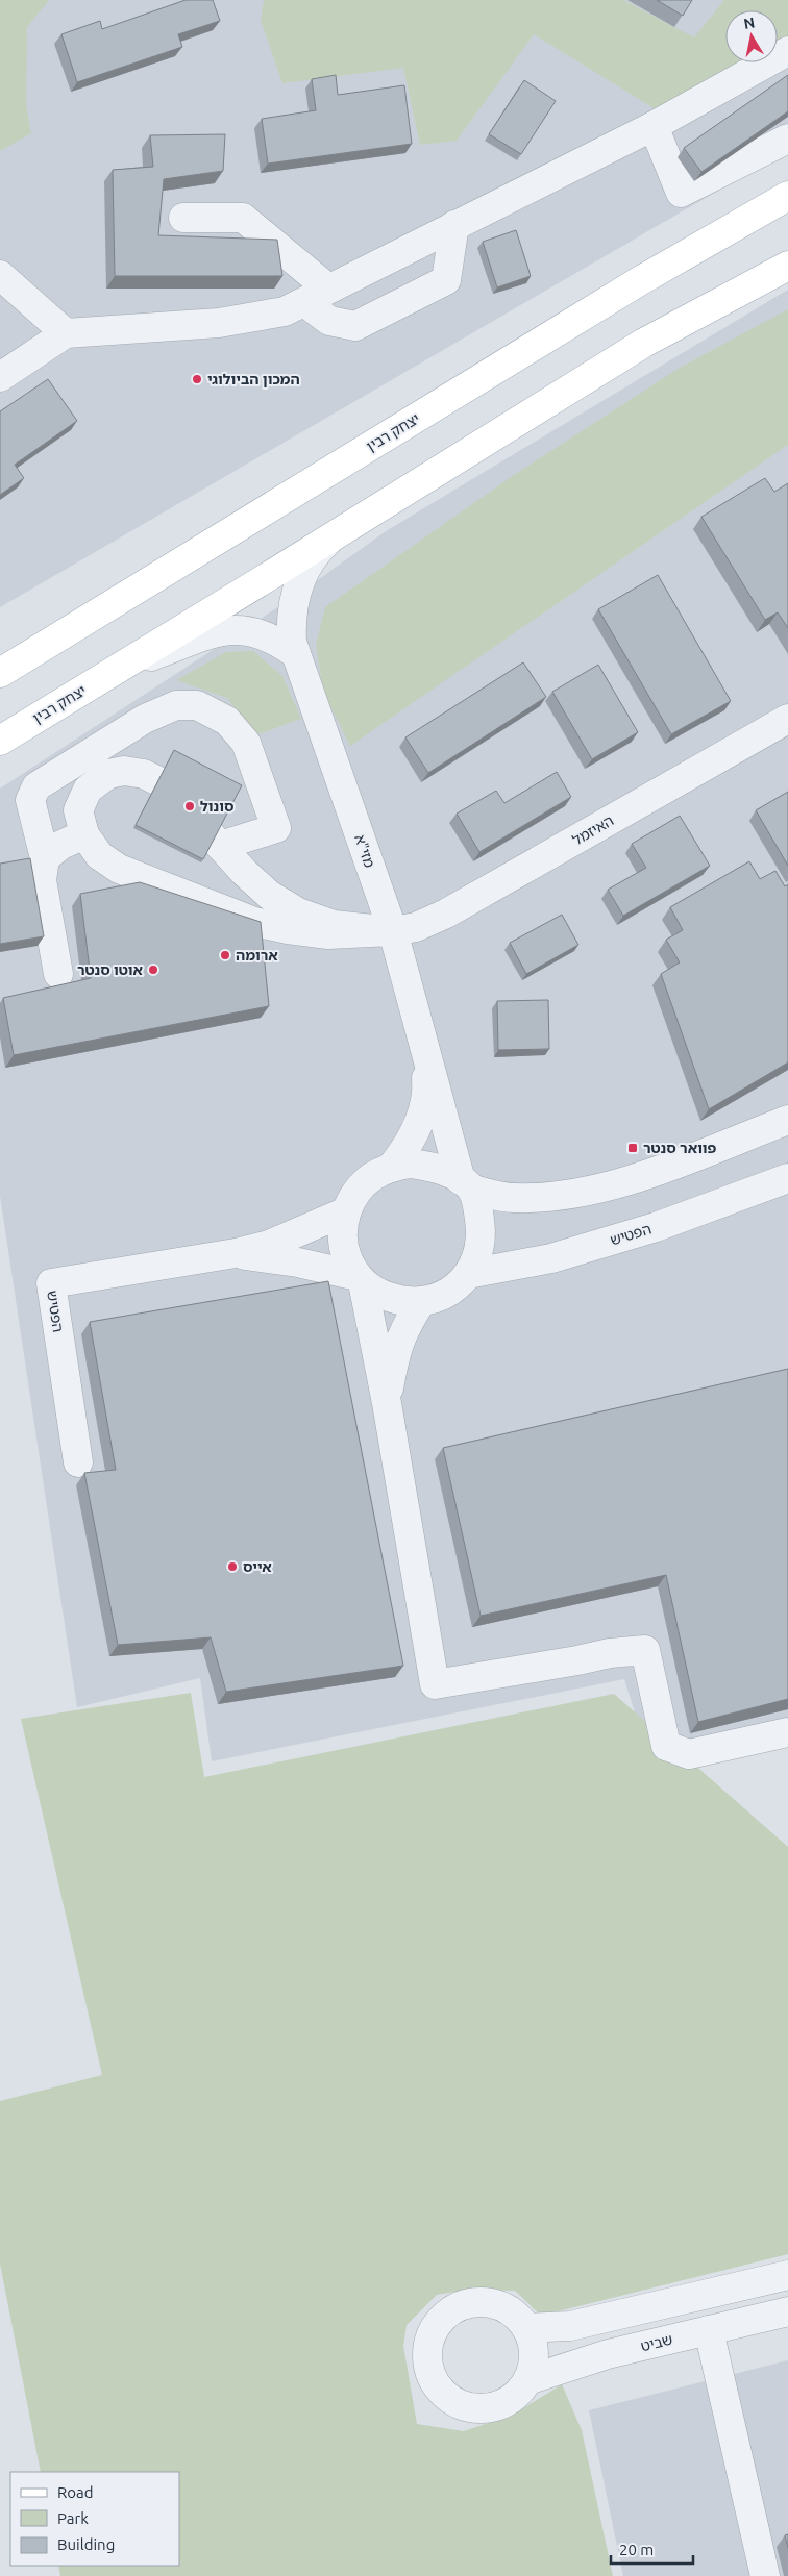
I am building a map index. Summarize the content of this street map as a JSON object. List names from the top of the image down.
{
  "streets": {
    "main road": ["יצחק רבין"],
    "street": [
      "האיזמל",
      "מזי\"א",
      "הפטיש",
      "שביט"
    ]
  },
  "crossings": [
    ["יצחק רבין", "מזי\"א"],
    ["האיזמל", "מזי\"א"],
    ["מזי\"א", "הפטיש"]
  ],
  "places": {
    "other": [
      "המכון הביולוגי",
      "סונול",
      "ארומה",
      "אוטו סנטר",
      "אייס"
    ],
    "transit": ["פוואר סנטר"]
  },
  "legend": ["Road", "Park", "Building"],
  "scale_bar": "20 m",
  "north": "top"
}
